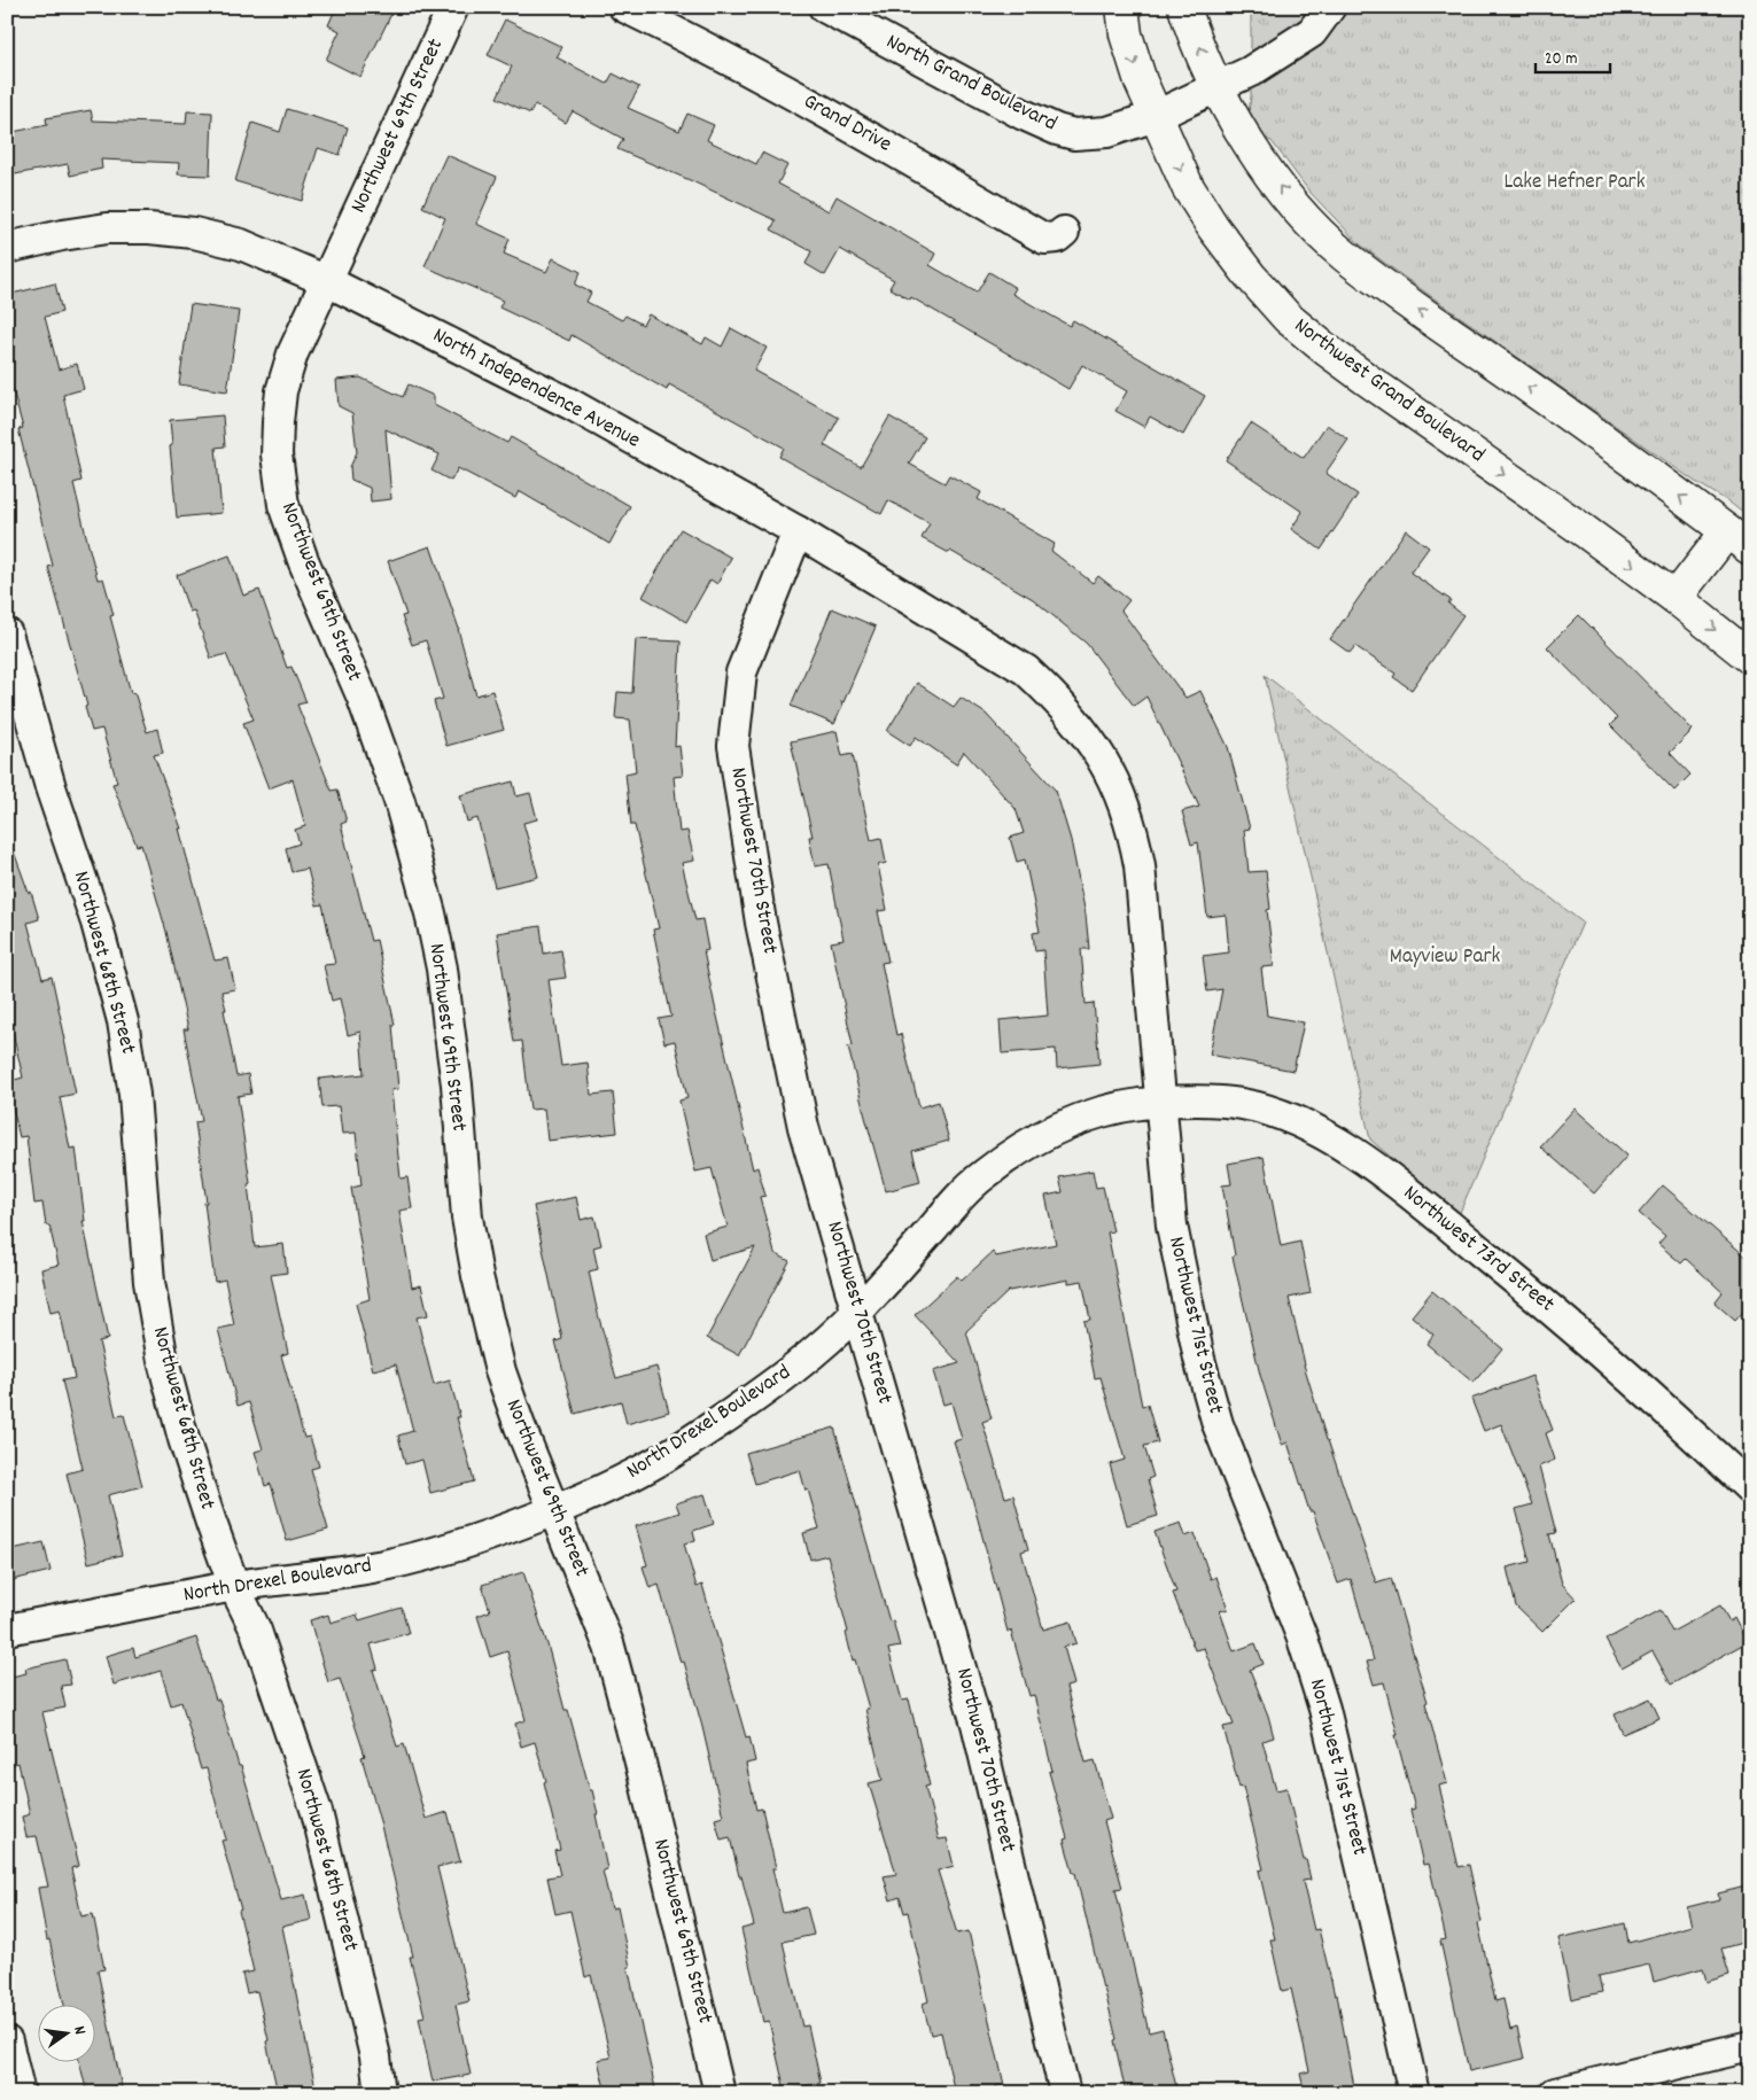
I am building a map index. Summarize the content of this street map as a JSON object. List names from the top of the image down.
{
  "streets": {
    "street": [
      "North Grand Boulevard",
      "Grand Drive",
      "Northwest 69th Street",
      "North Independence Avenue",
      "Northwest Grand Boulevard",
      "Northwest 70th Street",
      "Northwest 68th Street",
      "Northwest 73rd Street",
      "Northwest 71st Street",
      "North Drexel Boulevard"
    ]
  },
  "crossings": [
    ["North Grand Boulevard", "Northwest Grand Boulevard"],
    ["Northwest 69th Street", "North Independence Avenue"],
    ["Northwest 69th Street", "North Drexel Boulevard"],
    ["North Independence Avenue", "Northwest 70th Street"],
    ["North Independence Avenue", "Northwest 71st Street"],
    ["Northwest 70th Street", "North Drexel Boulevard"],
    ["Northwest 68th Street", "North Drexel Boulevard"],
    ["Northwest 73rd Street", "Northwest 71st Street"],
    ["Northwest 73rd Street", "North Drexel Boulevard"],
    ["Northwest 71st Street", "North Drexel Boulevard"]
  ],
  "parks": ["Lake Hefner Park", "Mayview Park"],
  "scale_bar": "20 m",
  "north": "right"
}
